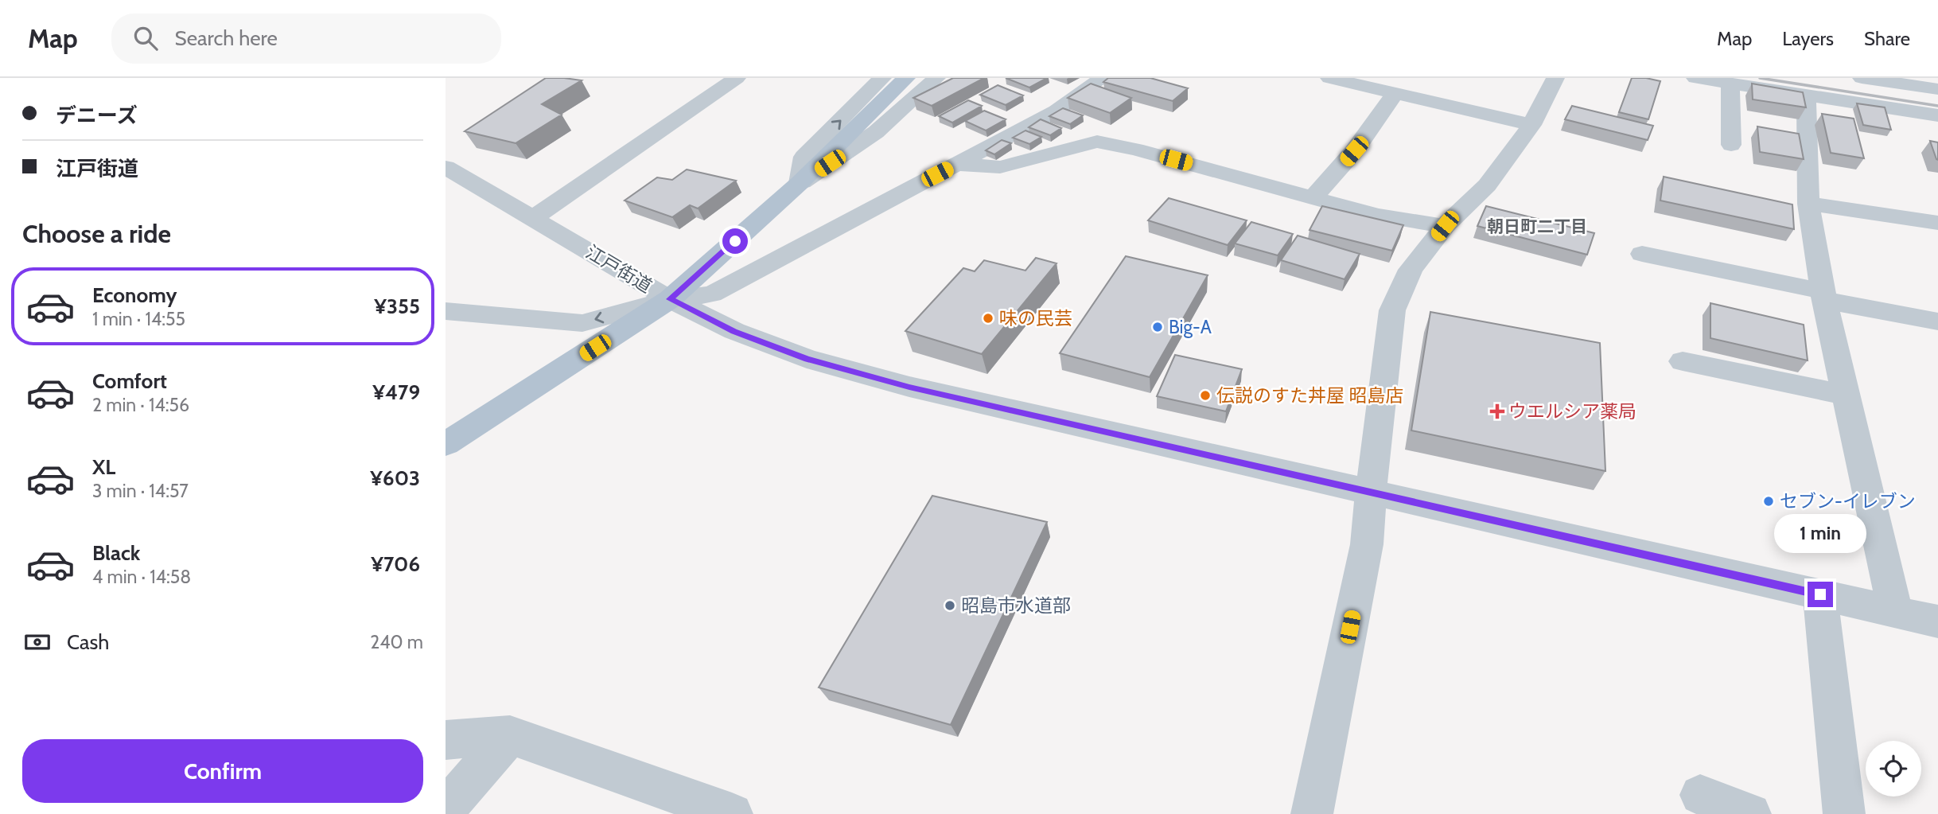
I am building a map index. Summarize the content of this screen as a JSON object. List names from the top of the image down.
{
  "streets": {
    "street": ["江戸街道"]
  },
  "districts": ["朝日町二丁目"],
  "places": {
    "other": [
      "味の民芸",
      "Big-A",
      "伝説のすた丼屋 昭島店",
      "セブン-イレブン",
      "昭島市水道部"
    ],
    "health": ["ウエルシア薬局"]
  },
  "page": {
    "header": "Map",
    "search": "Search here",
    "nav": ["Map", "Layers", "Share"],
    "banner": ["デニーズ", "江戸街道"],
    "heading": "Choose a ride",
    "list": [
      {
        "name": "Economy",
        "note": "1 min · 14:55",
        "value": "¥355"
      },
      {
        "name": "Comfort",
        "note": "2 min · 14:56",
        "value": "¥479"
      },
      {
        "name": "XL",
        "note": "3 min · 14:57",
        "value": "¥603"
      },
      {
        "name": "Black",
        "note": "4 min · 14:58",
        "value": "¥706"
      }
    ],
    "bubble": "1 min",
    "pay": ["Cash", "240 m"],
    "buttons": "Confirm"
  }
}
